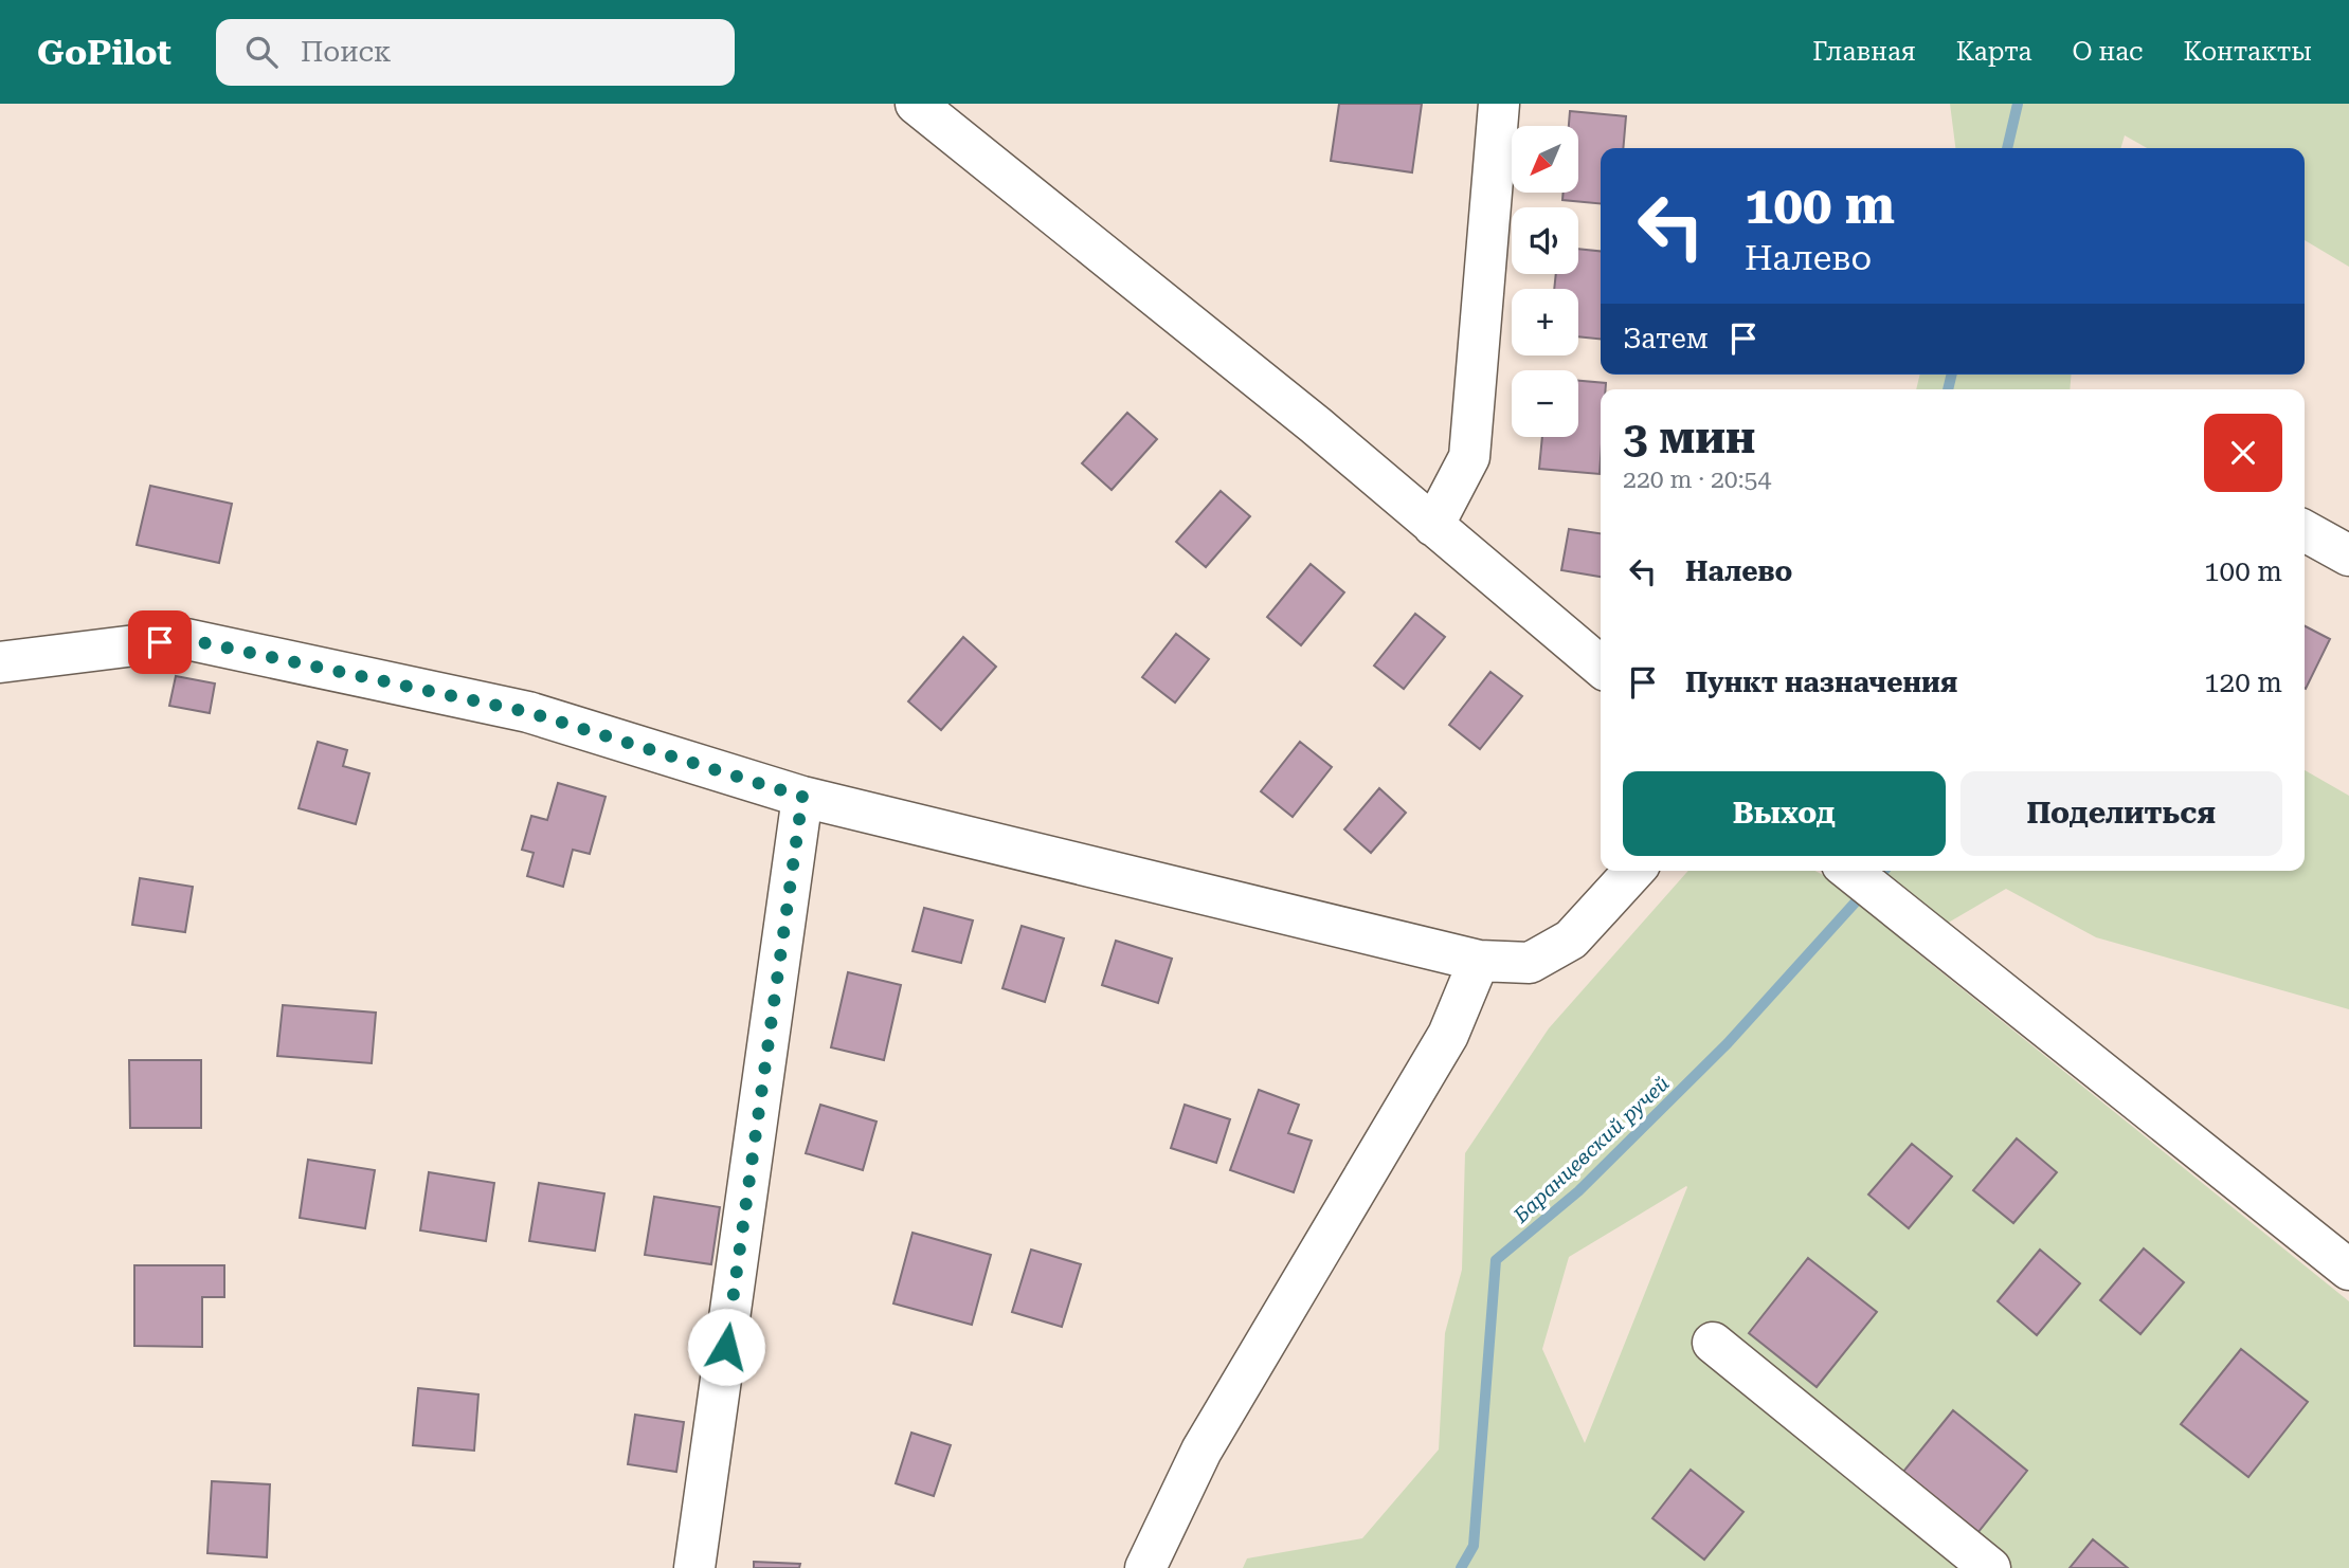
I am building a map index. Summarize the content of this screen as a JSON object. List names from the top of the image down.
{
  "water": ["Баранцевский ручей"],
  "north": "bottom left",
  "page": {
    "header": "GoPilot",
    "search": "Поиск",
    "nav": [
      "Главная",
      "Карта",
      "О нас",
      "Контакты"
    ],
    "map_buttons": ["+", "−"],
    "turn": ["100 m", "Налево"],
    "then": "Затем",
    "heading": ["3 мин", "220 m · 20:54"],
    "list": [
      {
        "name": "Налево",
        "value": "100 m"
      },
      {
        "name": "Пункт назначения",
        "value": "120 m"
      }
    ],
    "buttons": ["Выход", "Поделиться"]
  }
}
